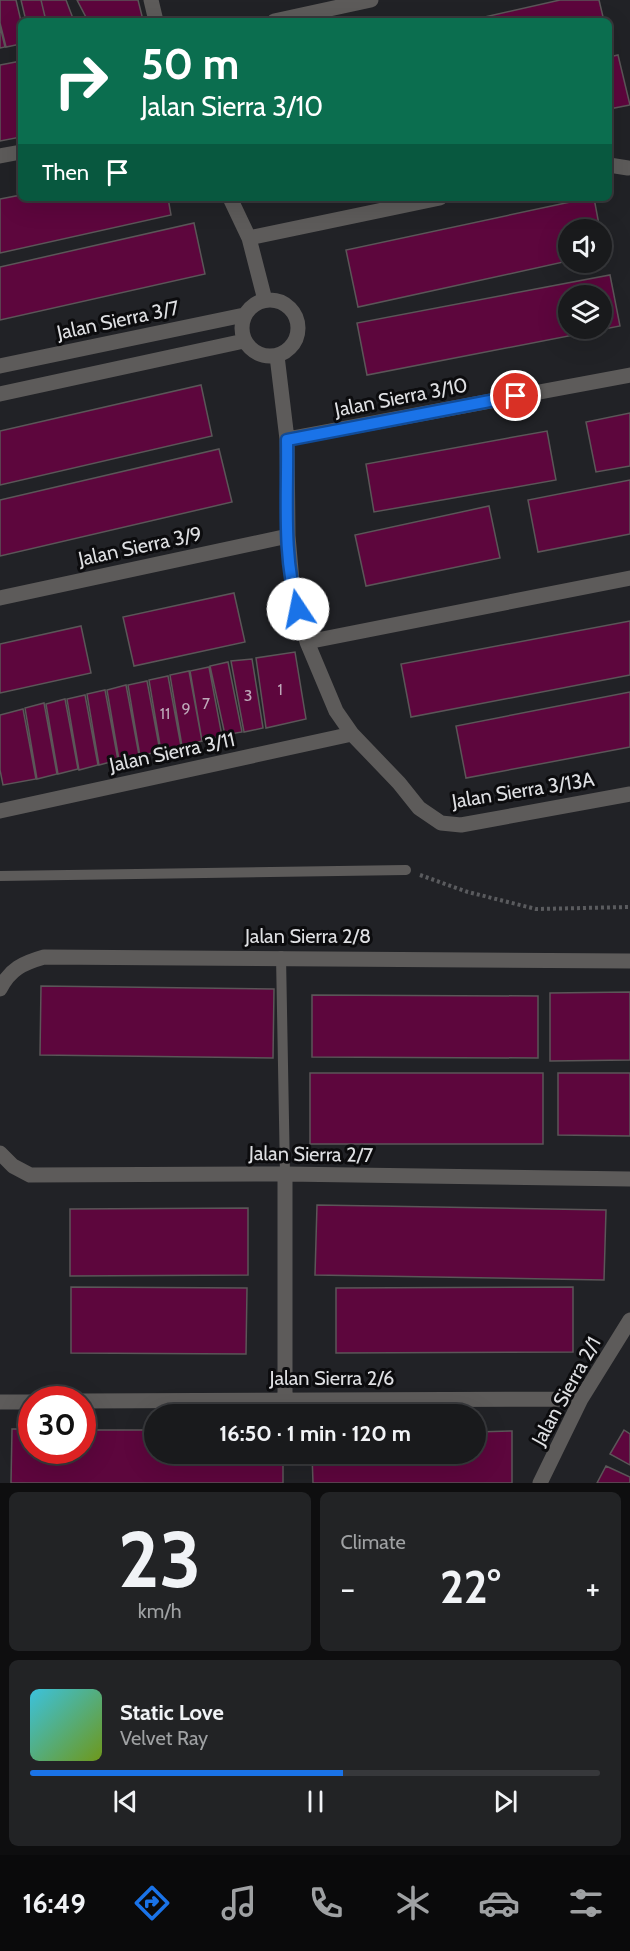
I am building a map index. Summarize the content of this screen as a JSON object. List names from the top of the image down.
{
  "streets": {
    "street": [
      "Jalan Sierra 3/7",
      "Jalan Sierra 3/10",
      "Jalan Sierra 3/9",
      "Jalan Sierra 3/11",
      "Jalan Sierra 3/13A",
      "Jalan Sierra 2/8",
      "Jalan Sierra 2/7",
      "Jalan Sierra 2/6",
      "Jalan Sierra 2/1"
    ]
  },
  "crossings": [
    ["Jalan Sierra 3/11", "Jalan Sierra 3/13A"],
    ["Jalan Sierra 2/6", "Jalan Sierra 2/1"]
  ],
  "house_numbers": [
    "1",
    "3",
    "7",
    "9",
    "11"
  ],
  "page": {
    "turn": ["50 m", "Jalan Sierra 3/10"],
    "then": "Then",
    "limit": "30",
    "trip": "16:50 · 1 min · 120 m",
    "tile": [
      ["23", "km/h"],
      "Climate"
    ],
    "heat": ["−", "22°", "+"],
    "song": ["Static Love", "Velvet Ray"],
    "tabs": "16:49"
  }
}
